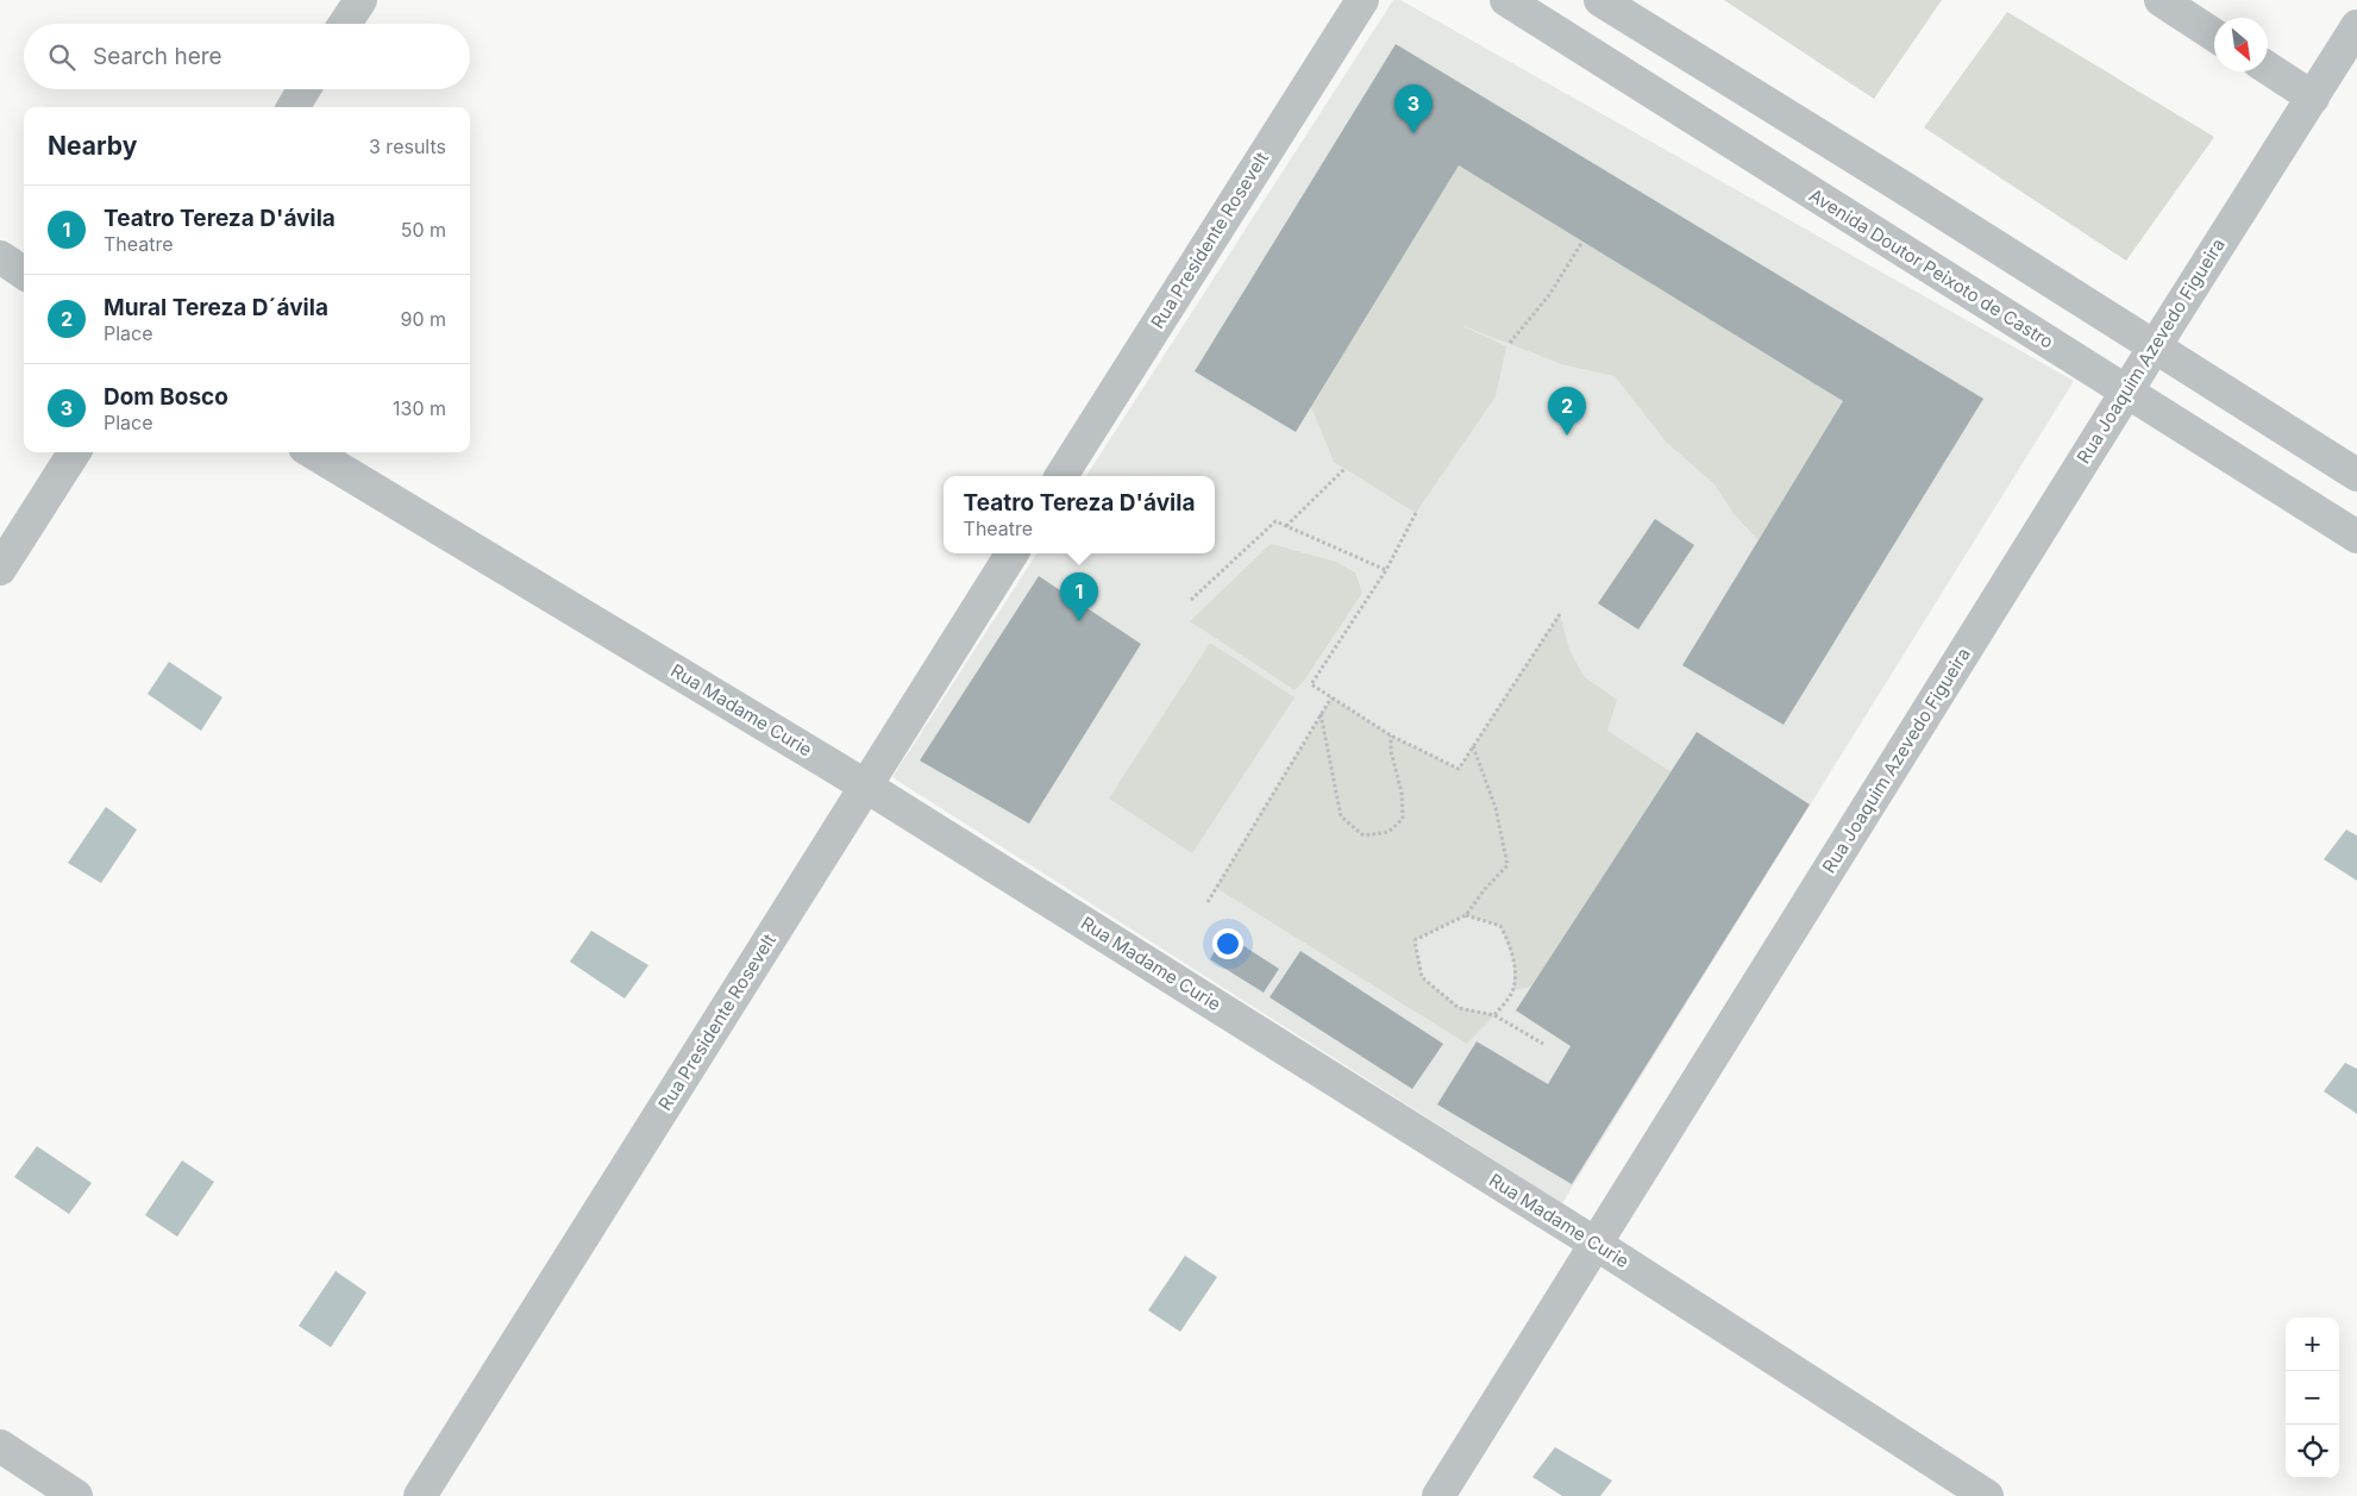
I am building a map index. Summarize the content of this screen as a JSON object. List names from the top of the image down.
{
  "streets": {
    "street": [
      "Rua Presidente Rosevelt",
      "Avenida Doutor Peixoto de Castro",
      "Rua Joaquim Azevedo Figueira",
      "Rua Madame Curie"
    ]
  },
  "crossings": [
    ["Rua Presidente Rosevelt", "Rua Madame Curie"],
    ["Avenida Doutor Peixoto de Castro", "Rua Joaquim Azevedo Figueira"],
    ["Rua Joaquim Azevedo Figueira", "Rua Madame Curie"]
  ],
  "north": "bottom right",
  "page": {
    "search": "Search here",
    "pins": ["3", "2", "1"],
    "heading": ["Nearby", "3 results"],
    "list": [
      {
        "mark": "1",
        "name": "Teatro Tereza D'ávila",
        "note": "Theatre",
        "value": "50 m"
      },
      {
        "mark": "2",
        "name": "Mural Tereza D´ávila",
        "note": "Place",
        "value": "90 m"
      },
      {
        "mark": "3",
        "name": "Dom Bosco",
        "note": "Place",
        "value": "130 m"
      }
    ],
    "popup": ["Teatro Tereza D'ávila", "Theatre"],
    "map_buttons": ["+", "−"]
  }
}
